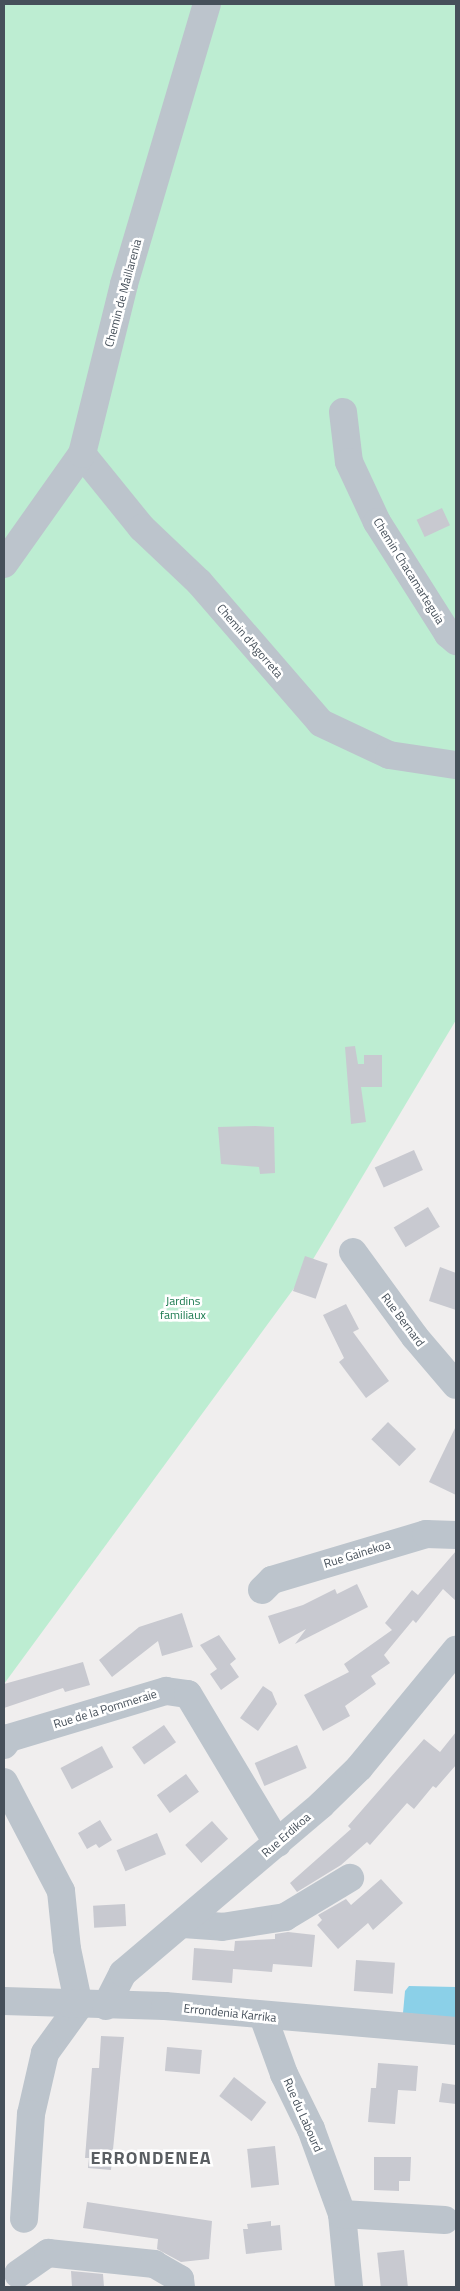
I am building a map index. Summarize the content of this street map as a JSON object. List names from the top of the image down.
{
  "streets": {
    "street": [
      "Chemin de Maillarenia",
      "Chemin Chacamarteguia",
      "Chemin d'Agorreta",
      "Rue Bernard",
      "Rue Gainekoa",
      "Rue de la Pommeraie",
      "Rue Erdikoa",
      "Errondenia Karrika",
      "Rue du Labourd"
    ]
  },
  "crossings": [
    ["Chemin de Maillarenia", "Chemin d'Agorreta"],
    ["Rue de la Pommeraie", "Rue Erdikoa"],
    ["Rue Erdikoa", "Errondenia Karrika"],
    ["Errondenia Karrika", "Rue du Labourd"]
  ],
  "districts": ["ERRONDENEA"],
  "parks": ["Jardins familiaux"]
}
